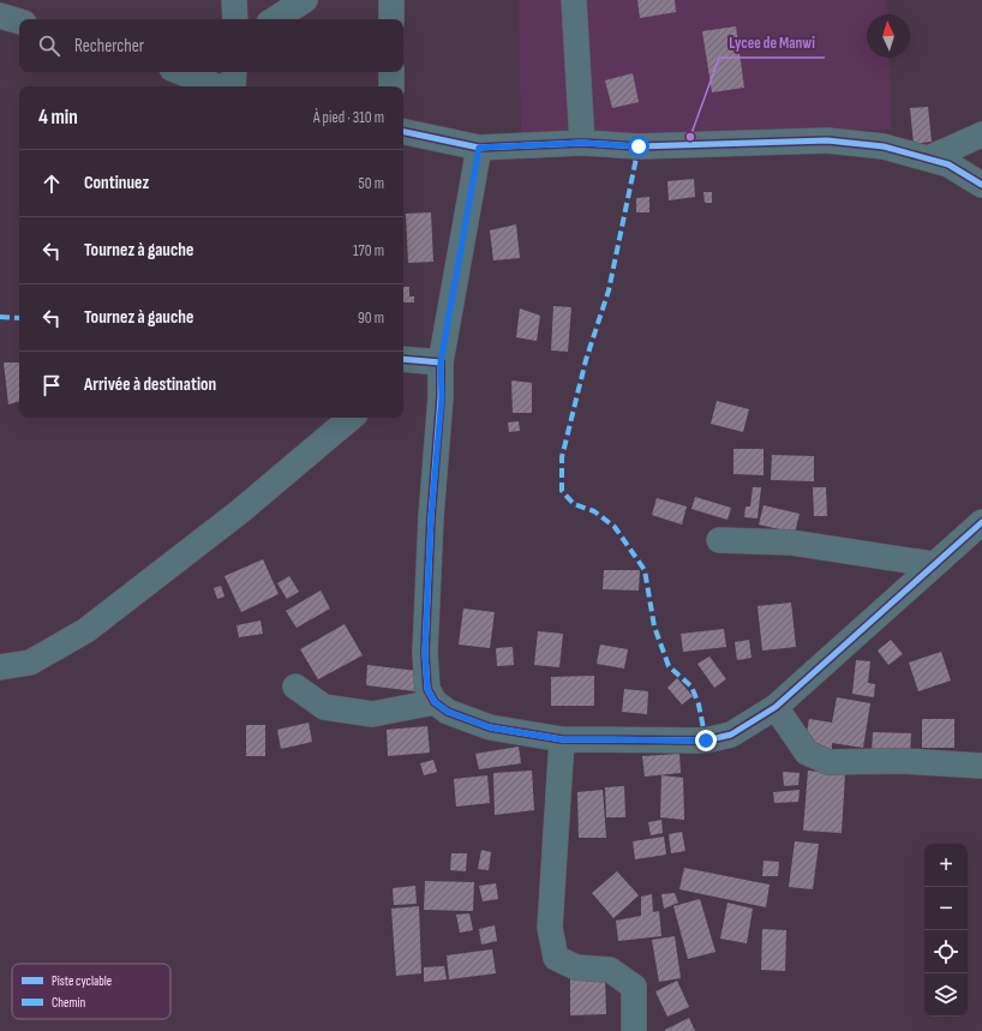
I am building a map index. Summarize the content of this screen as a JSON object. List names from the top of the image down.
{
  "places": ["Lycee de Manwi"],
  "legend": ["Piste cyclable", "Chemin"],
  "north": "top",
  "page": {
    "search": "Rechercher",
    "heading": ["4 min", "À pied · 310 m"],
    "list": [
      ["Continuez", "50 m"],
      ["Tournez à gauche", "170 m"],
      ["Tournez à gauche", "90 m"],
      "Arrivée à destination"
    ],
    "map_buttons": ["+", "−"]
  }
}
